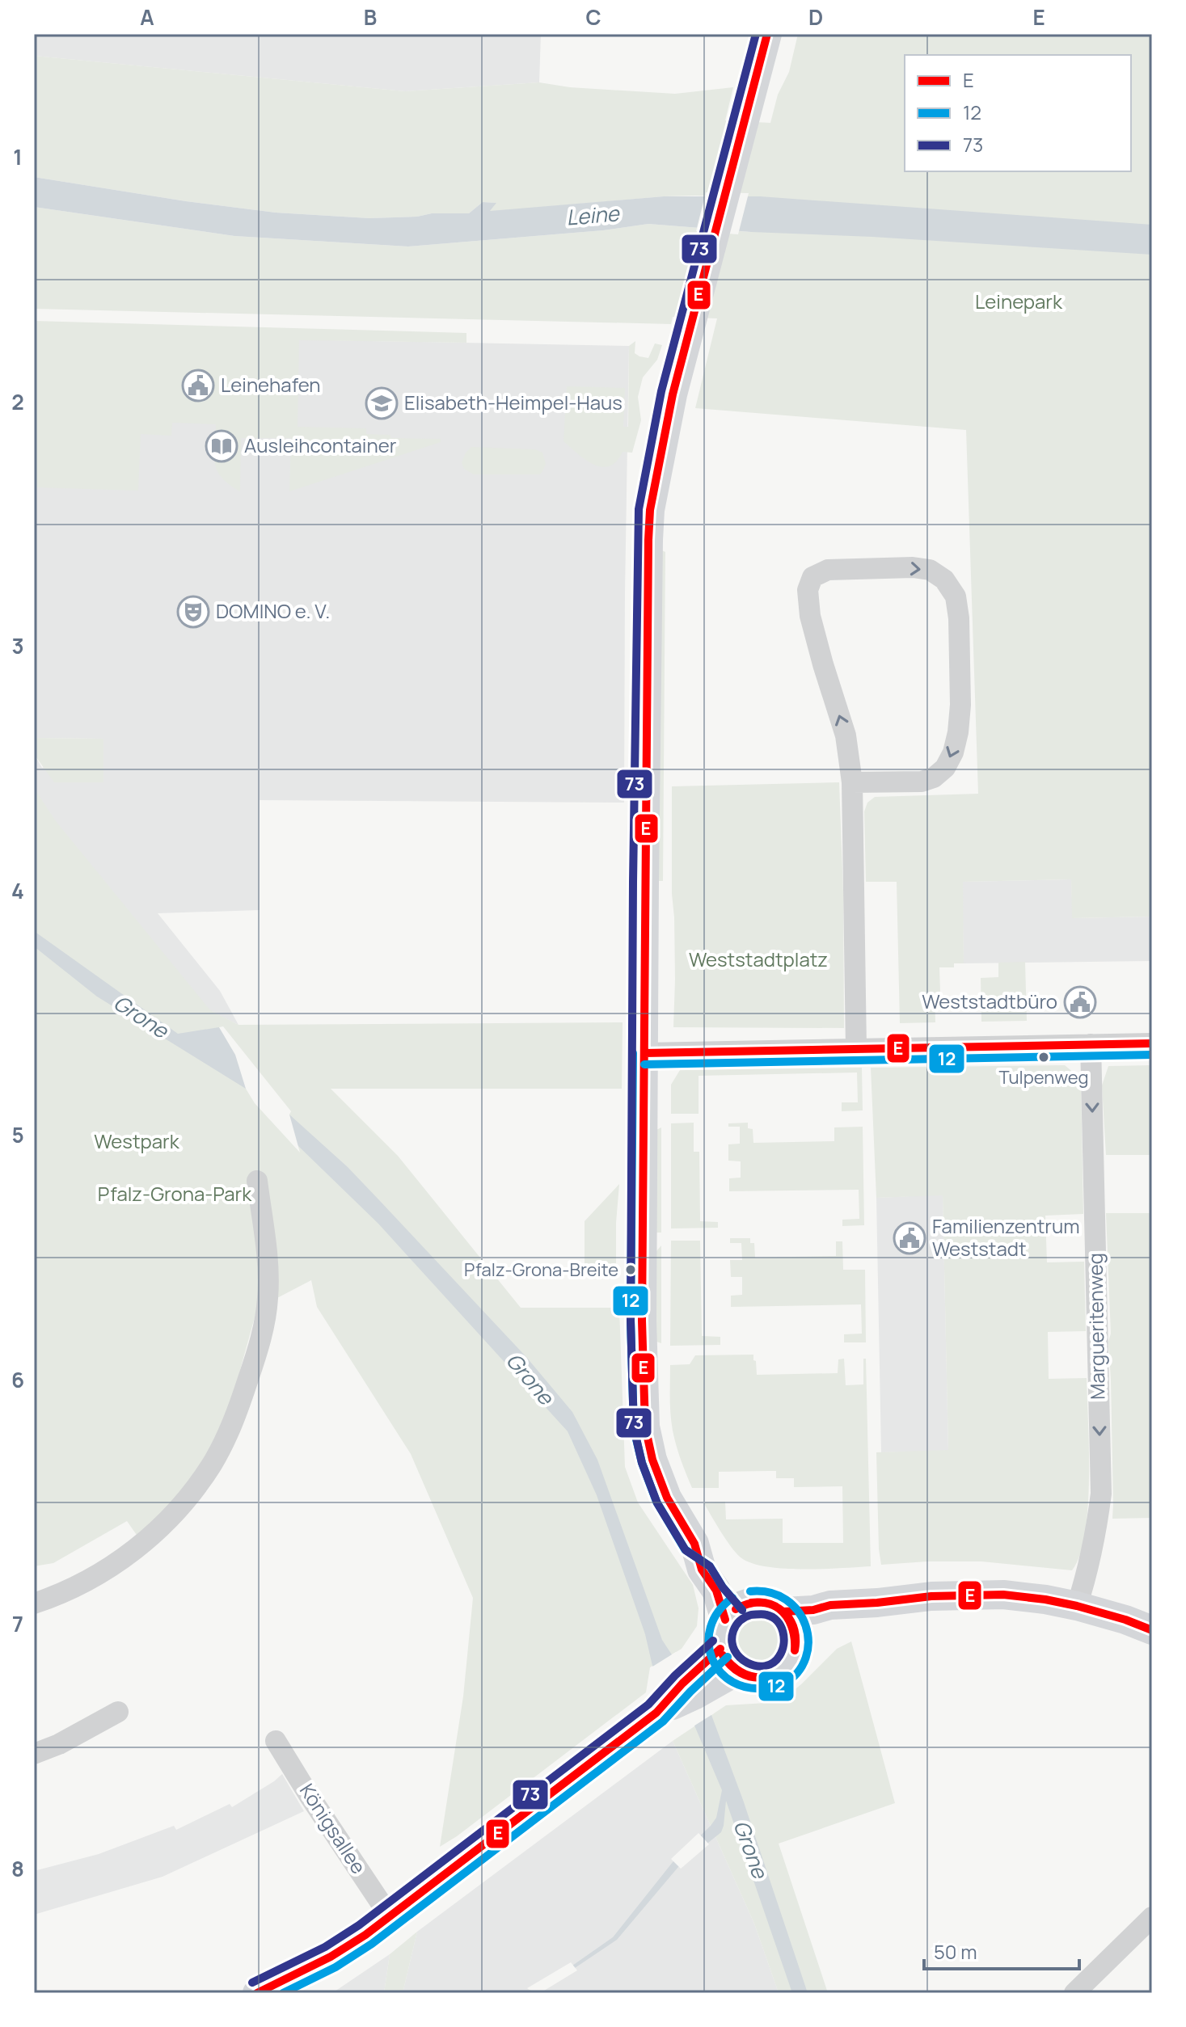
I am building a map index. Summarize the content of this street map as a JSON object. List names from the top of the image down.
{
  "streets": {
    "street": ["Margueritenweg", "Königsallee"]
  },
  "one_way": ["Margueritenweg"],
  "water": ["Leine", "Grone"],
  "parks": [
    "Leinepark",
    "Weststadtplatz",
    "Westpark",
    "Pfalz-Grona-Park"
  ],
  "places": {
    "public building": ["Leinehafen", "Weststadtbüro", "Familienzentrum Weststadt"],
    "school or university": ["Elisabeth-Heimpel-Haus"],
    "library": ["Ausleihcontainer"],
    "theatre": ["DOMINO e. V."],
    "other": ["Tulpenweg", "Pfalz-Grona-Breite"]
  },
  "lines": ["transit line E", "transit line 73", "transit line 12"],
  "legend": ["E", "12", "73"],
  "scale_bar": "50 m",
  "grid": {
    "columns": [
      "A",
      "B",
      "C",
      "D",
      "E"
    ],
    "rows": [
      "1",
      "2",
      "3",
      "4",
      "5",
      "6",
      "7",
      "8"
    ]
  }
}
